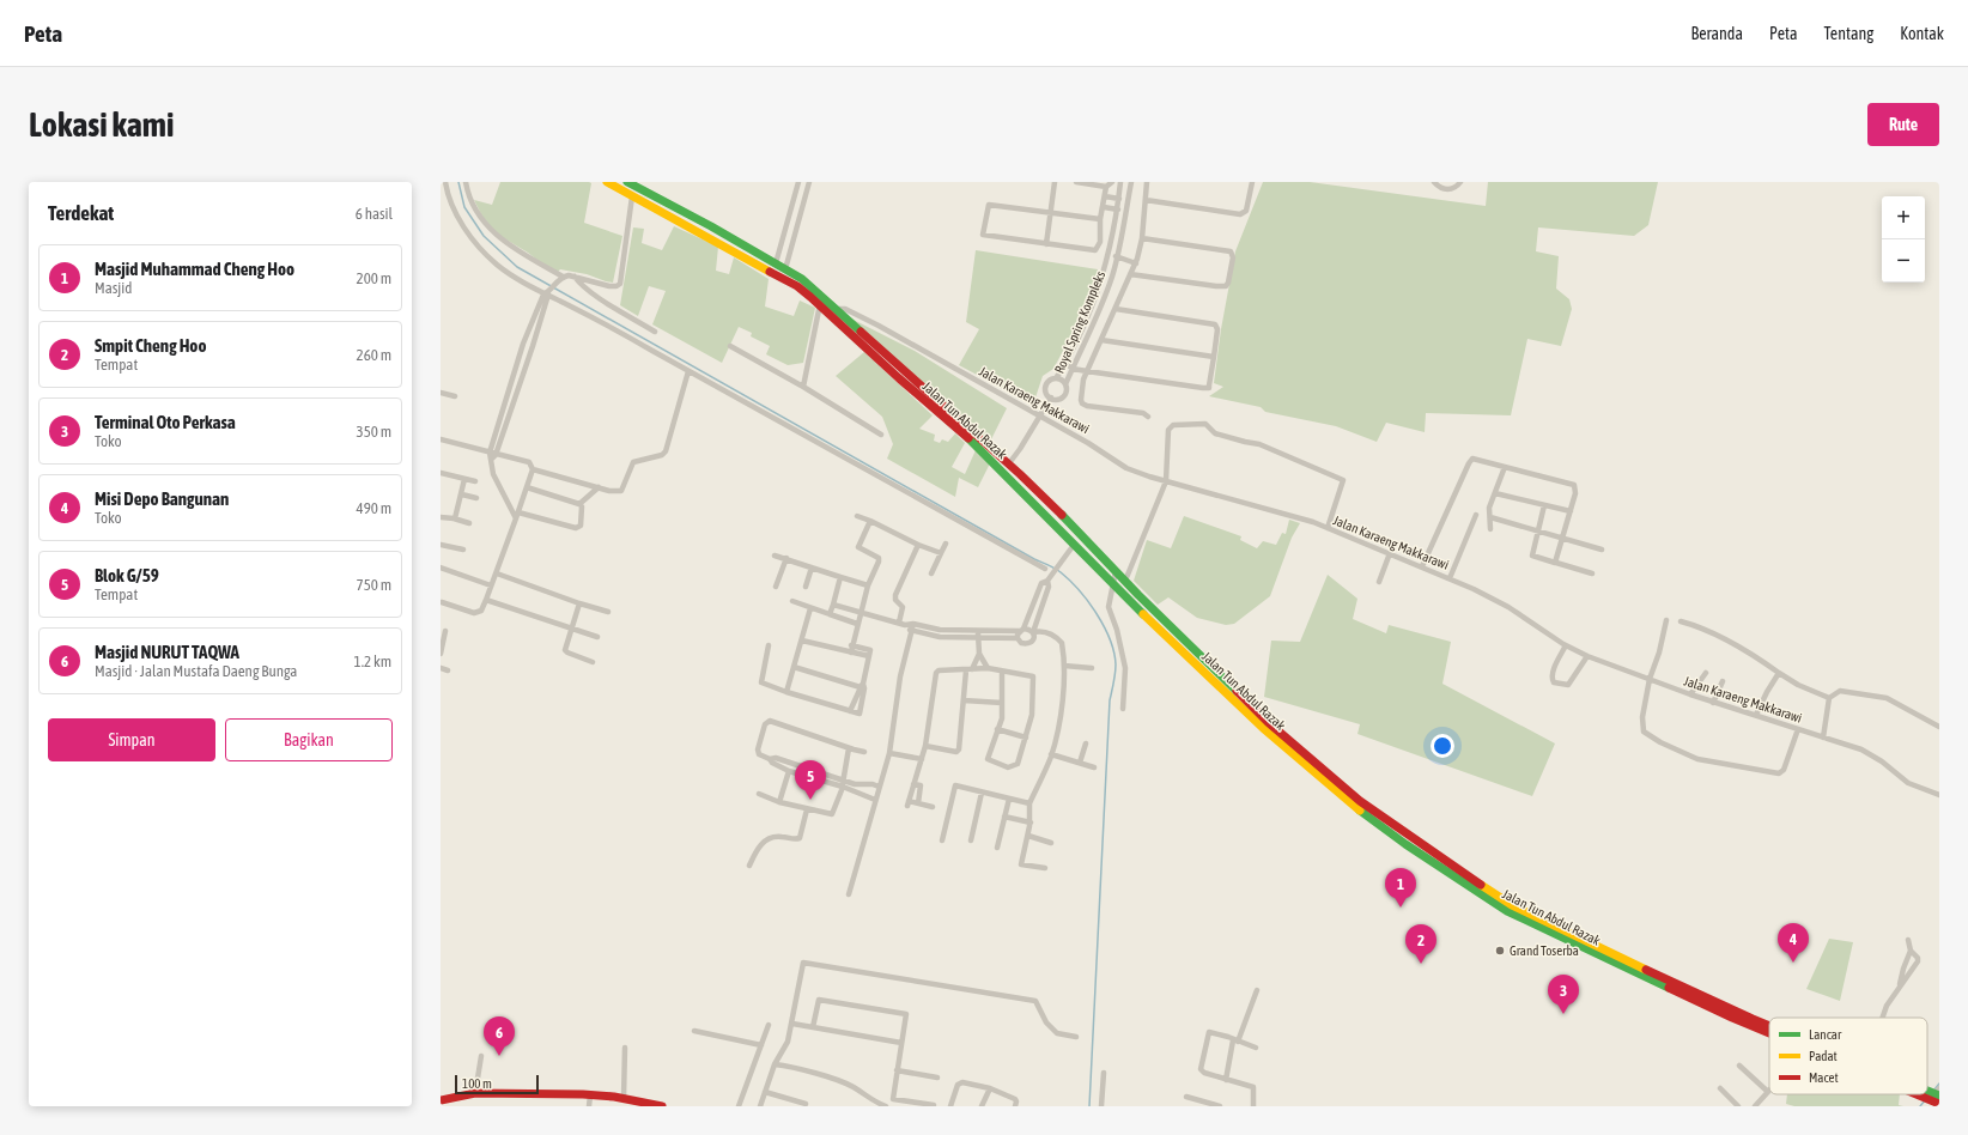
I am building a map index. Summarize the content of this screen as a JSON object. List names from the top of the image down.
{
  "streets": {
    "main road": ["Jalan Tun Abdul Razak"],
    "street": ["Royal Spring Kompleks", "Jalan Karaeng Makkarawi"]
  },
  "crossings": [
    ["Royal Spring Kompleks", "Jalan Karaeng Makkarawi"],
    ["Royal Spring Kompleks", "Jalan Tun Abdul Razak"],
    ["Jalan Karaeng Makkarawi", "Jalan Tun Abdul Razak"]
  ],
  "places": ["Grand Toserba"],
  "legend": ["Lancar", "Padat", "Macet"],
  "scale_bar": "100 m",
  "page": {
    "header": "Peta",
    "nav": [
      "Beranda",
      "Peta",
      "Tentang",
      "Kontak"
    ],
    "buttons": [
      "Rute",
      ["Simpan", "Bagikan"]
    ],
    "title": "Lokasi kami",
    "heading": ["Terdekat", "6 hasil"],
    "map_buttons": ["+", "−"],
    "list": [
      {
        "mark": "1",
        "name": "Masjid Muhammad Cheng Hoo",
        "note": "Masjid",
        "value": "200 m"
      },
      {
        "mark": "2",
        "name": "Smpit Cheng Hoo",
        "note": "Tempat",
        "value": "260 m"
      },
      {
        "mark": "3",
        "name": "Terminal Oto Perkasa",
        "note": "Toko",
        "value": "350 m"
      },
      {
        "mark": "4",
        "name": "Misi Depo Bangunan",
        "note": "Toko",
        "value": "490 m"
      },
      {
        "mark": "5",
        "name": "Blok G/59",
        "note": "Tempat",
        "value": "750 m"
      },
      {
        "mark": "6",
        "name": "Masjid NURUT TAQWA",
        "note": "Masjid · Jalan Mustafa Daeng Bunga",
        "value": "1.2 km"
      }
    ],
    "pins": [
      "5",
      "1",
      "4",
      "2",
      "3",
      "6"
    ],
    "scale": "100 m"
  }
}
